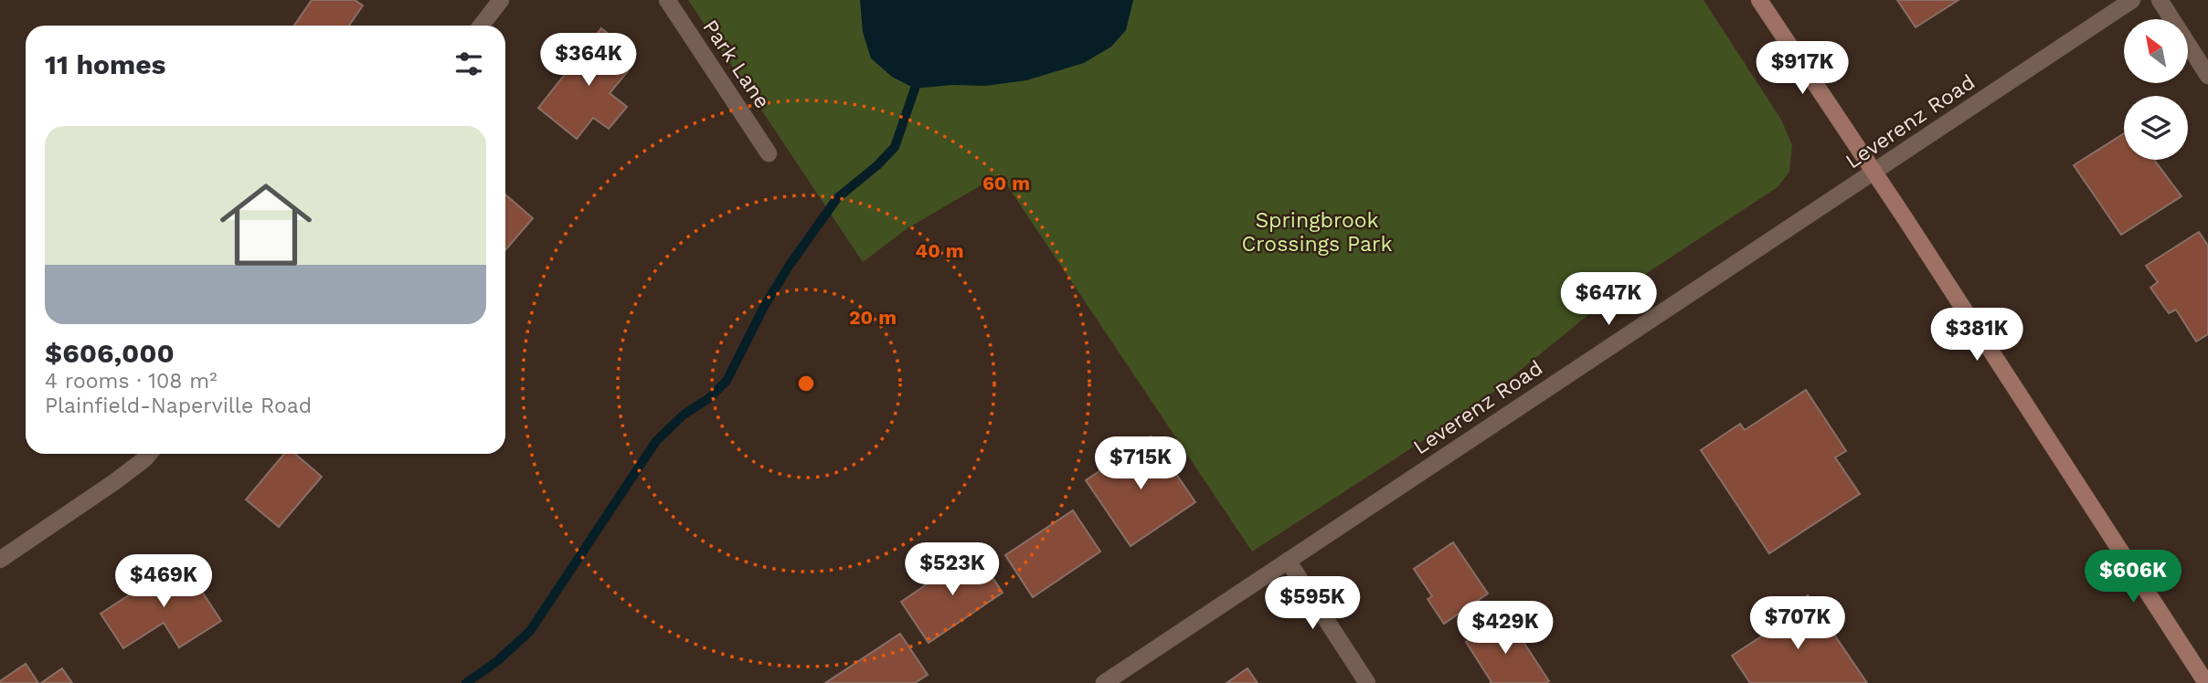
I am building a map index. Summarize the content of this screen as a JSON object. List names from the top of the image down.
{
  "streets": {
    "street": ["Park Lane", "Leverenz Road"]
  },
  "parks": ["Springbrook Crossings Park"],
  "north": "top left",
  "page": {
    "heading": "11 homes",
    "price": [
      "$364K",
      "$917K",
      "$647K",
      "$381K",
      "$715K",
      "$523K",
      "$606K",
      "$469K",
      "$595K",
      "$707K",
      "$429K"
    ],
    "list": [
      {
        "name": "$606,000",
        "note": "4 rooms · 108 m² · Plainfield-Naperville Road"
      }
    ]
  },
  "rings": ["60 m", "40 m", "20 m"]
}
